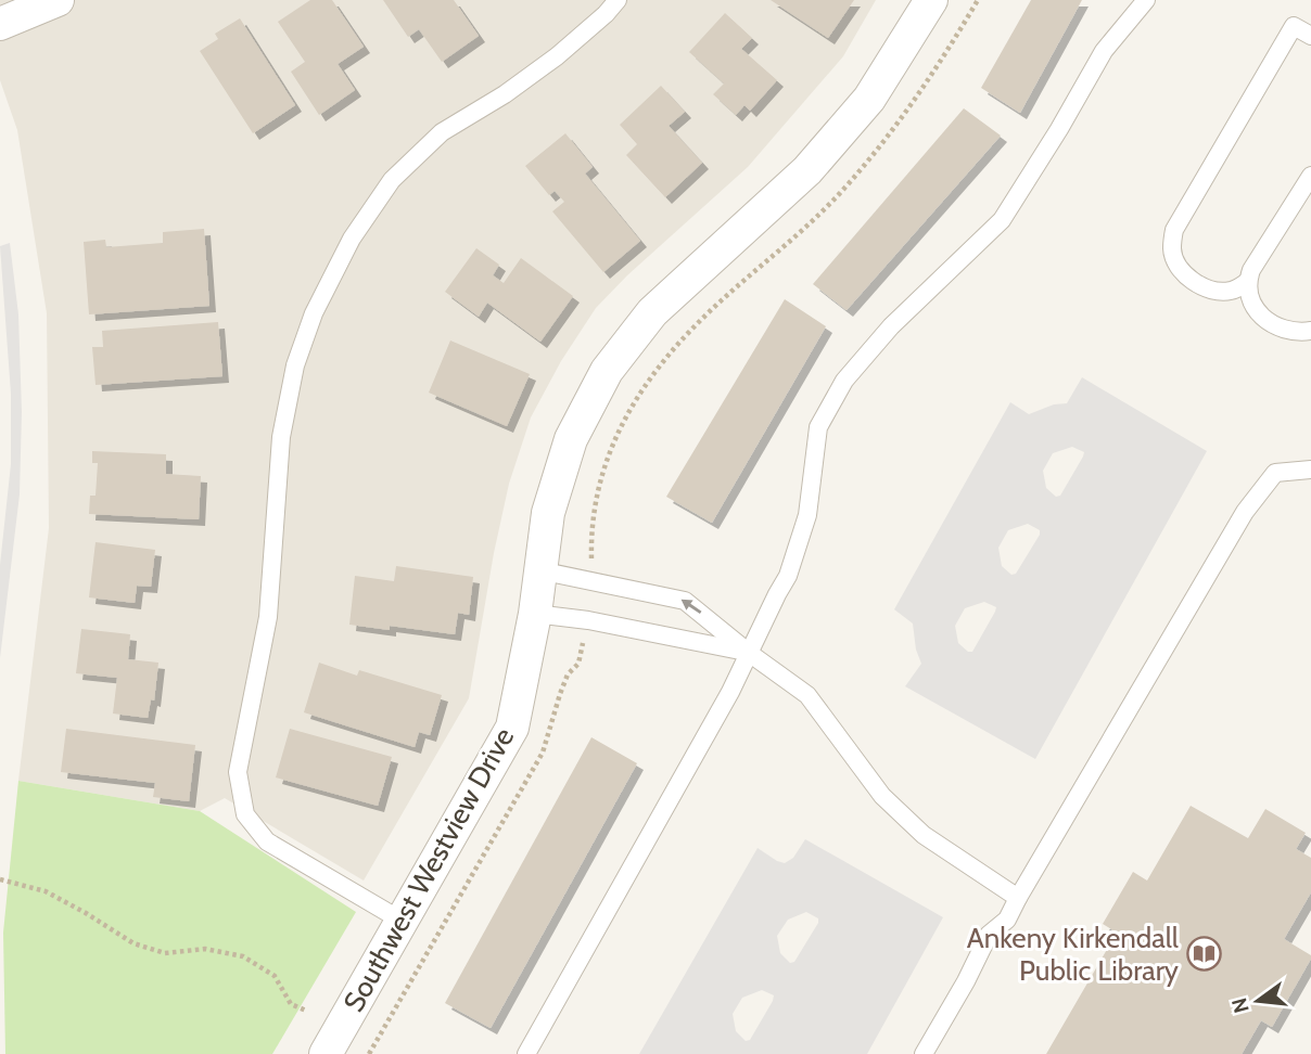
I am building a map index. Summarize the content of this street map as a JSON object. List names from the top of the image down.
{
  "streets": {
    "street": ["Southwest Westview Drive"]
  },
  "places": {
    "library": ["Ankeny Kirkendall Public Library"]
  },
  "north": "left"
}
